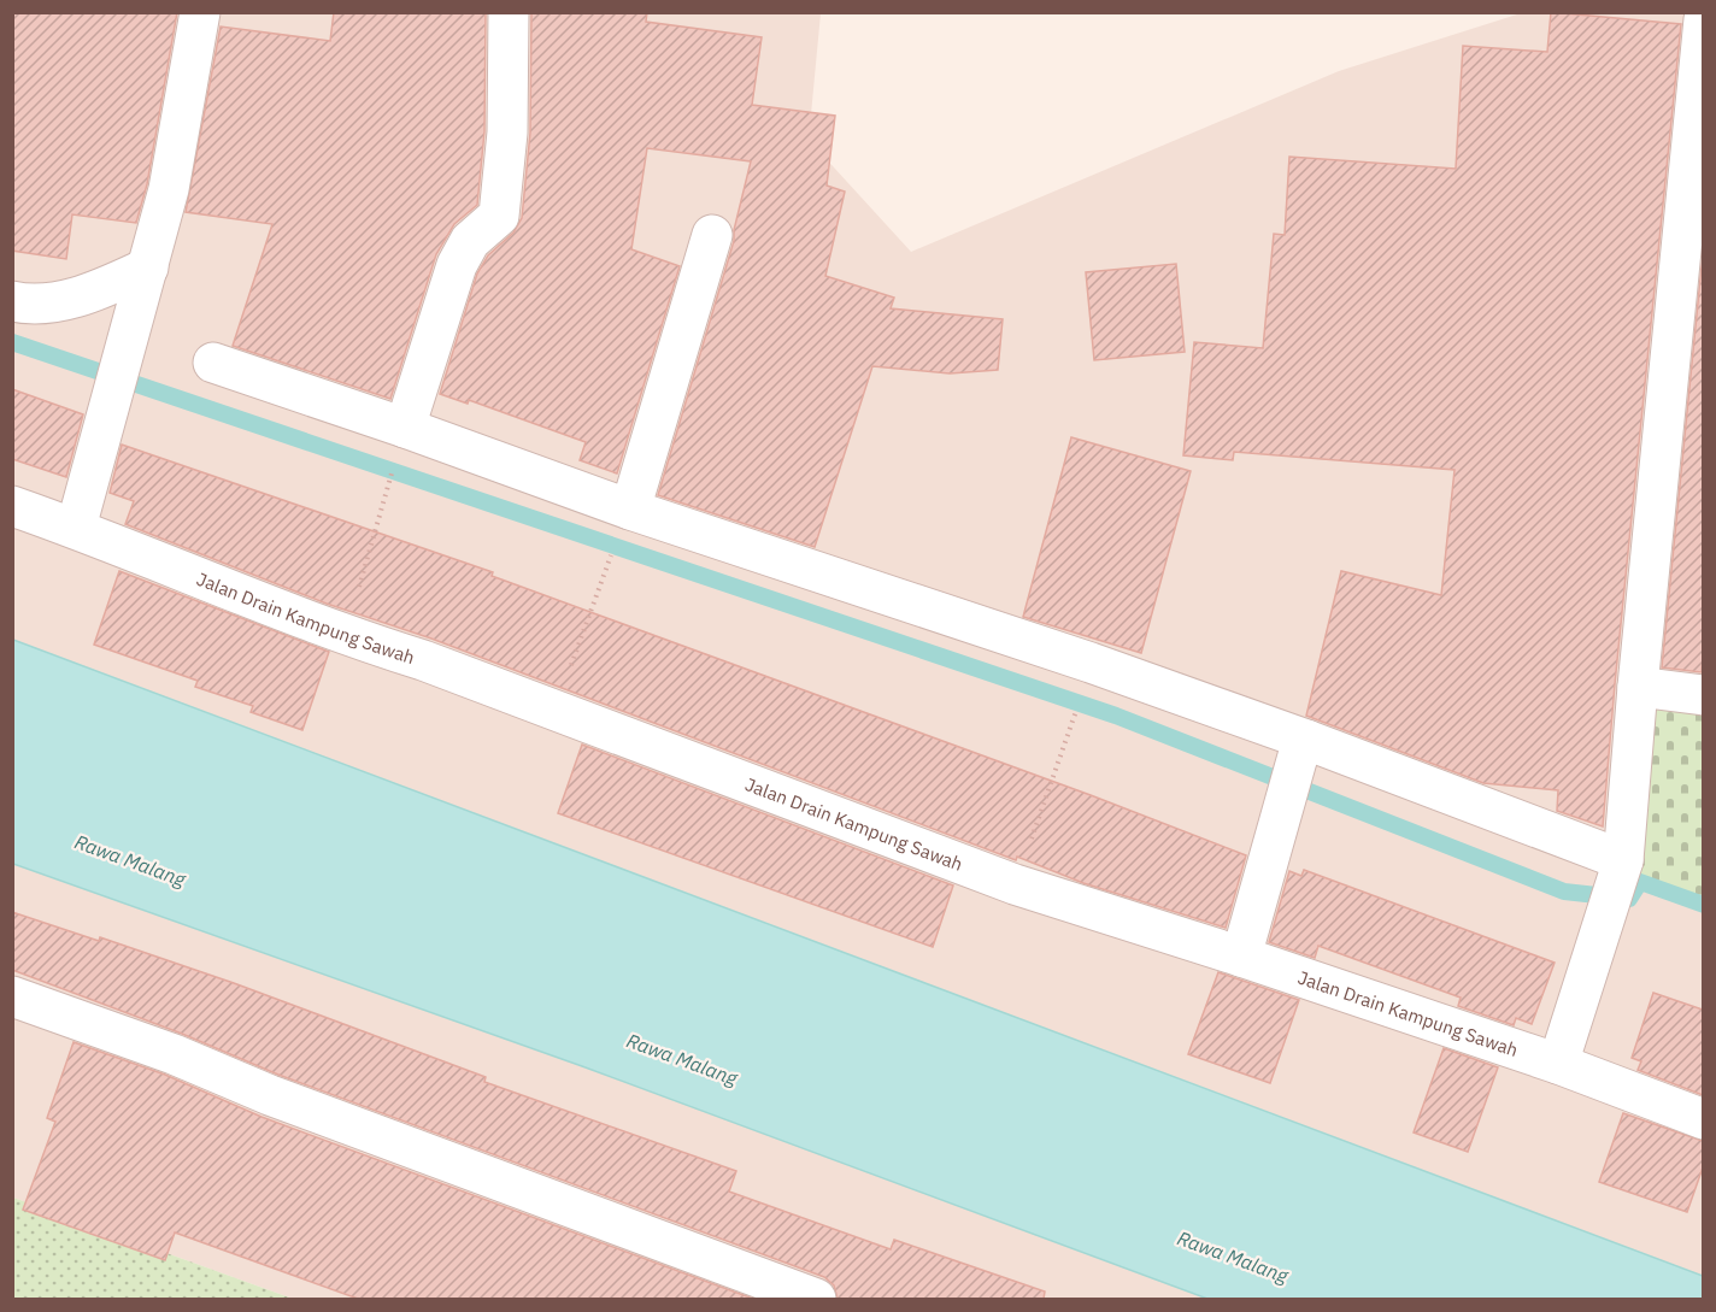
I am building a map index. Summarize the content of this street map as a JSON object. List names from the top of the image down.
{
  "streets": {
    "street": ["Jalan Drain Kampung Sawah"]
  },
  "water": ["Rawa Malang"]
}
